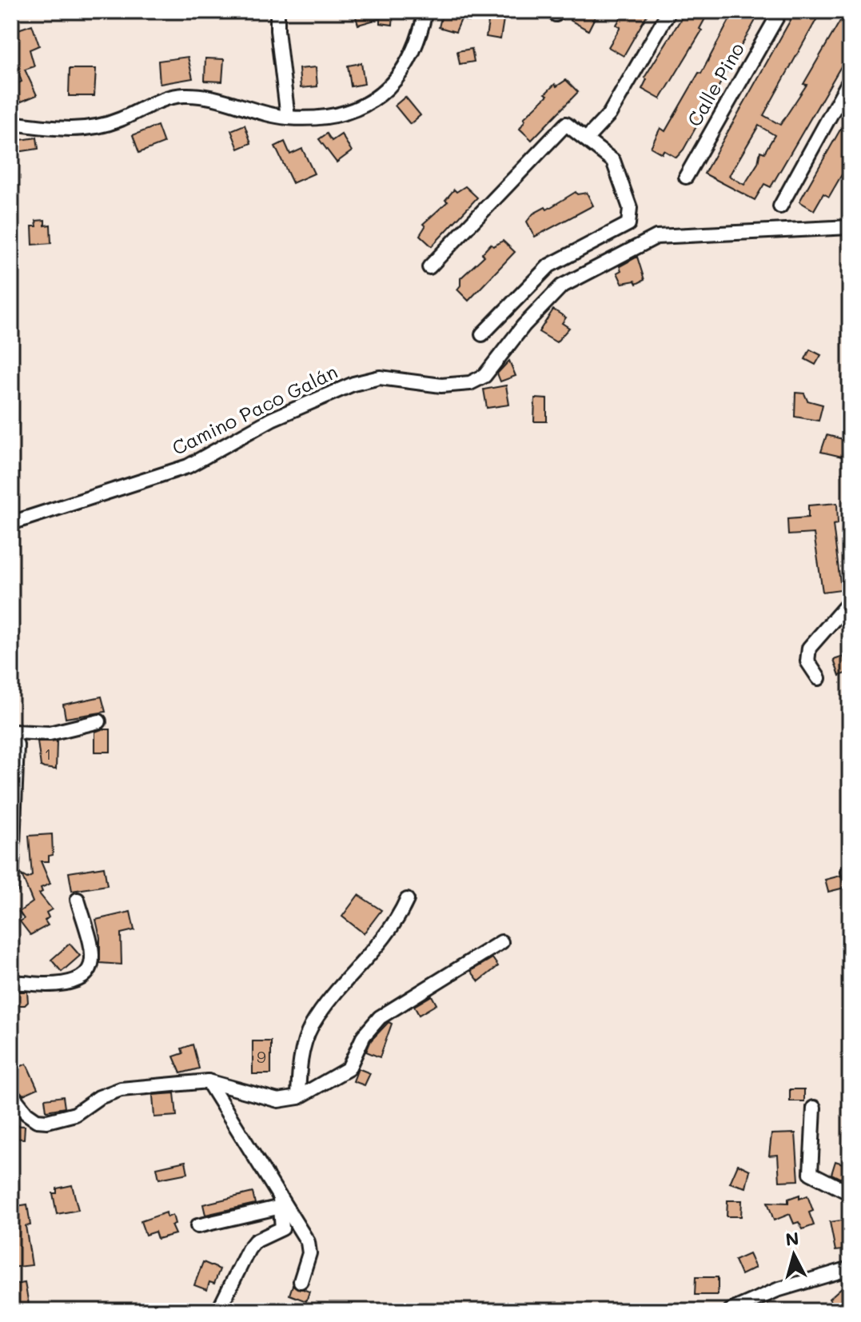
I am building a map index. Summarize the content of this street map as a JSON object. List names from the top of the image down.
{
  "streets": {
    "street": ["Calle Pino", "Camino Paco Galán"]
  },
  "house_numbers": ["1", "9"],
  "north": "top"
}
